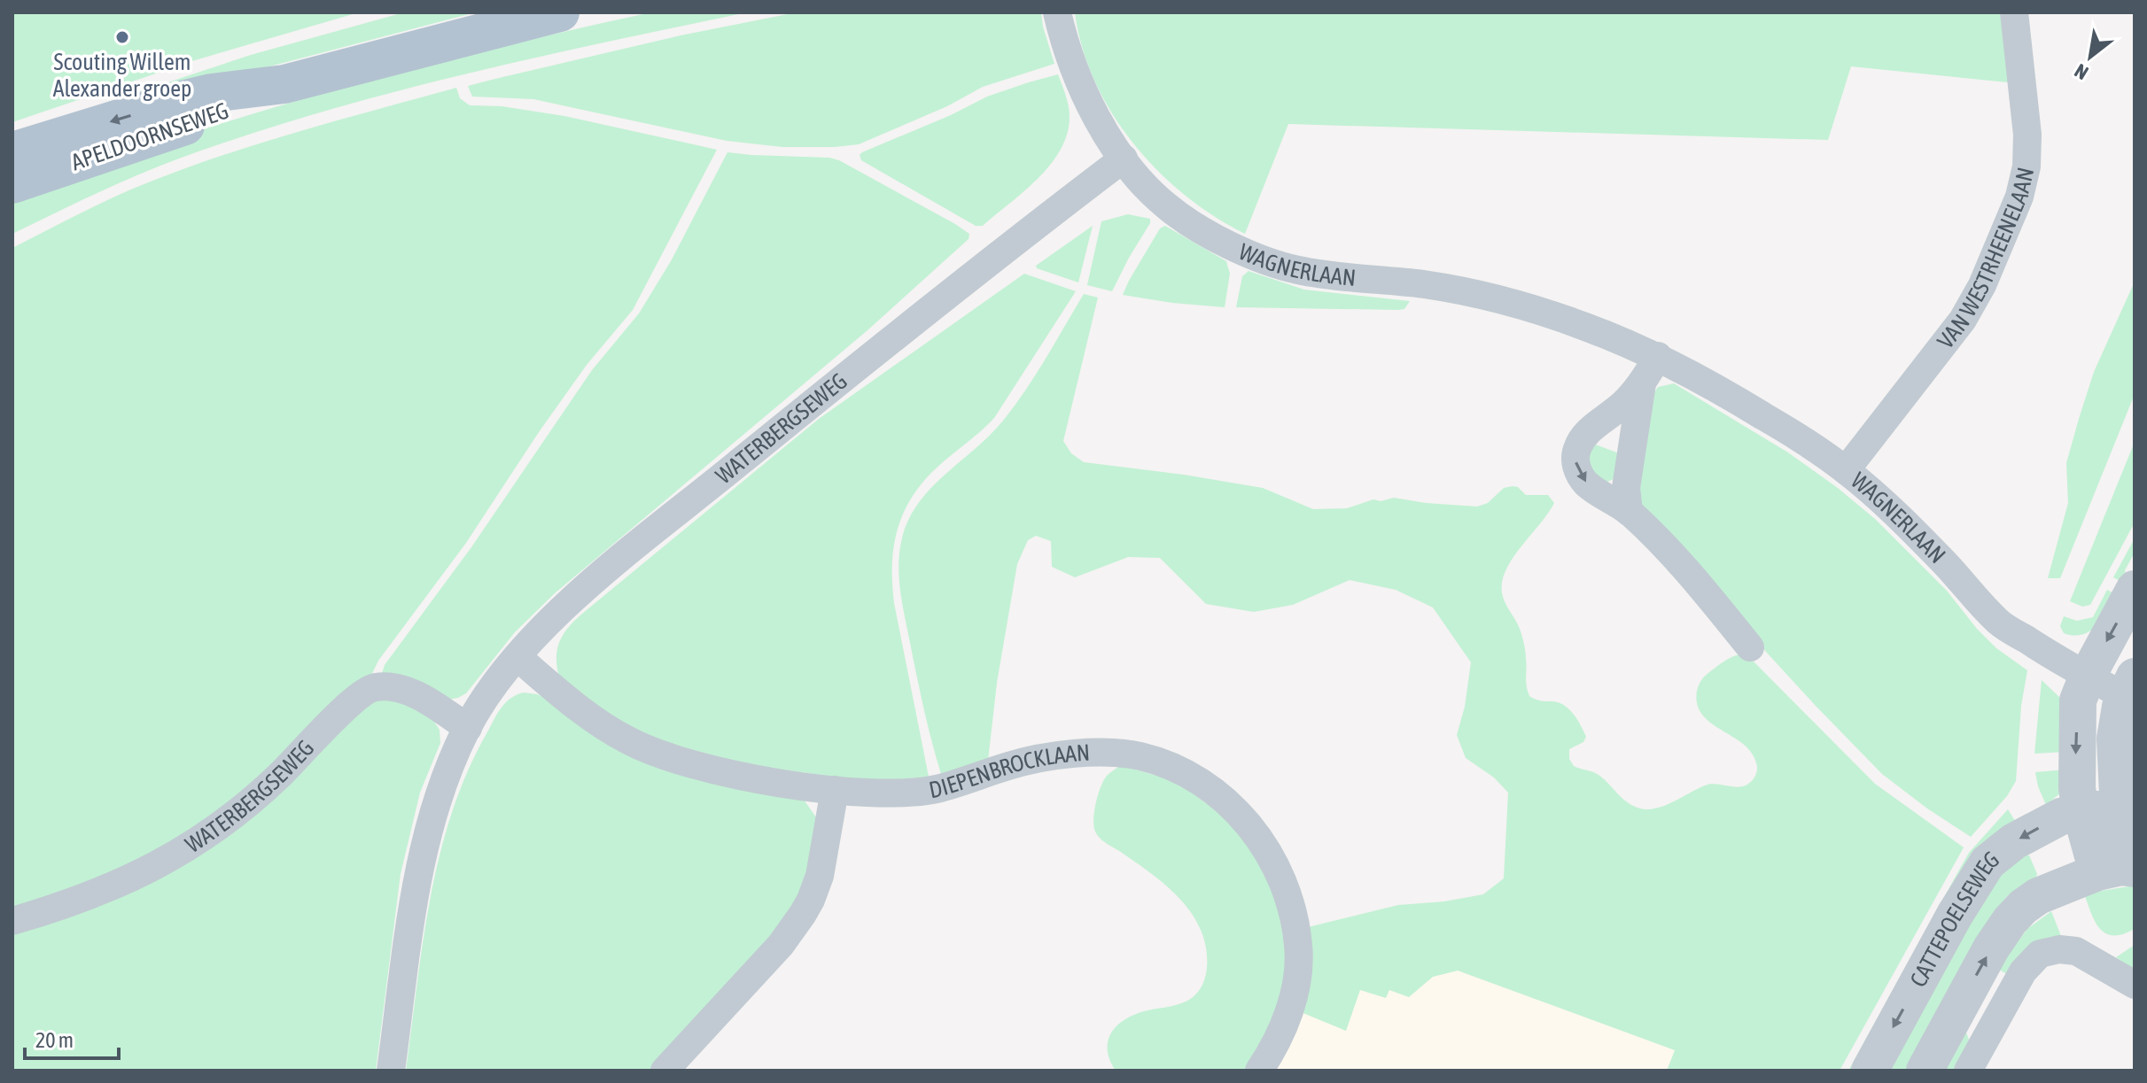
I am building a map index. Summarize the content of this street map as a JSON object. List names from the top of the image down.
{
  "streets": {
    "main road": ["APELDOORNSEWEG"],
    "street": [
      "VAN WESTRHEENELAAN",
      "WAGNERLAAN",
      "WATERBERGSEWEG",
      "DIEPENBROCKLAAN",
      "CATTEPOELSEWEG"
    ]
  },
  "crossings": [
    ["VAN WESTRHEENELAAN", "WAGNERLAAN"],
    ["WAGNERLAAN", "WATERBERGSEWEG"],
    ["WATERBERGSEWEG", "DIEPENBROCKLAAN"]
  ],
  "places": ["Scouting Willem Alexander groep"],
  "scale_bar": "20 m",
  "north": "bottom left"
}
